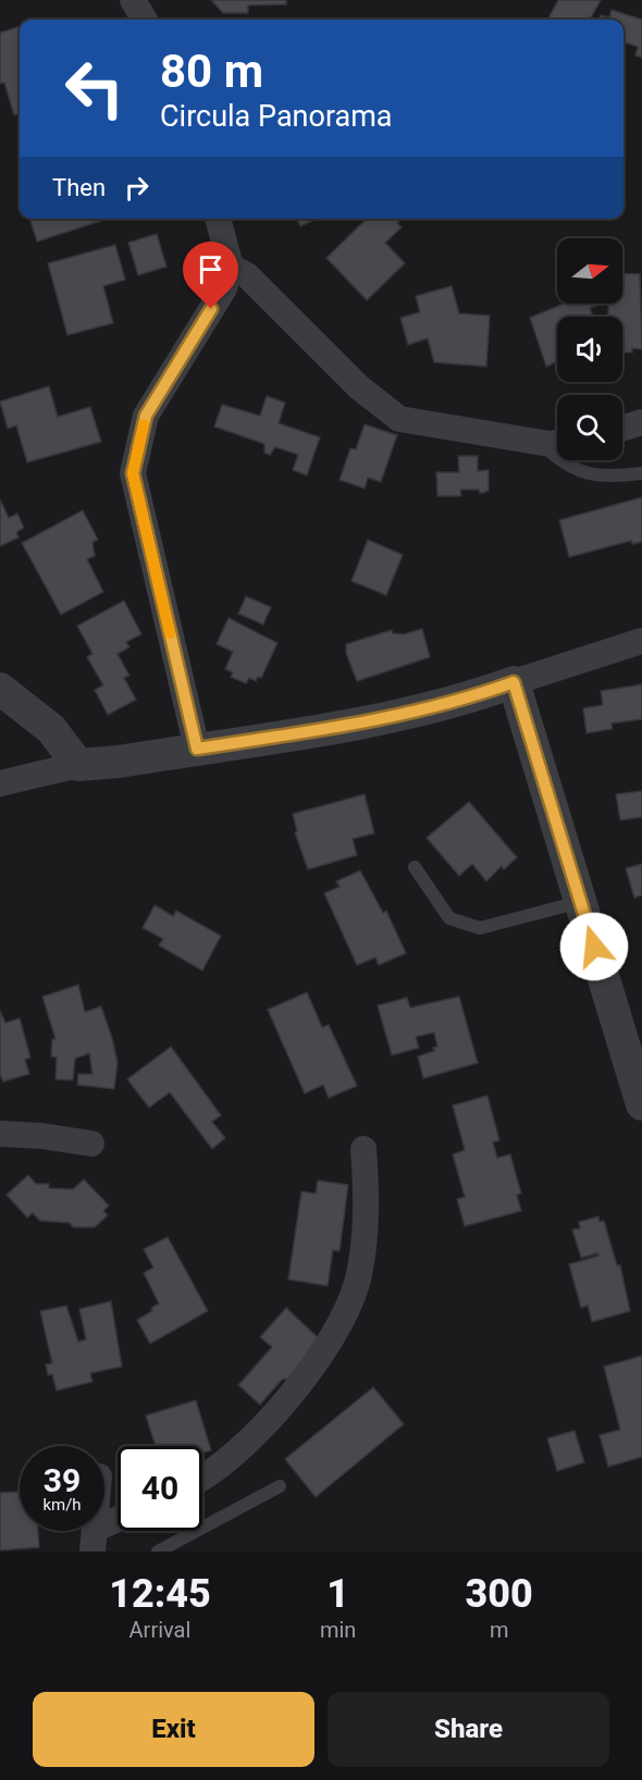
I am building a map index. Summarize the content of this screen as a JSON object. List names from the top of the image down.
{
  "north": "right",
  "page": {
    "turn": ["80 m", "Circula Panorama"],
    "then": "Then",
    "speed": "39 km/h",
    "limit": "40",
    "eta": [
      "12:45",
      "Arrival",
      "1",
      "min",
      "300",
      "m"
    ],
    "buttons": ["Exit", "Share"]
  }
}
